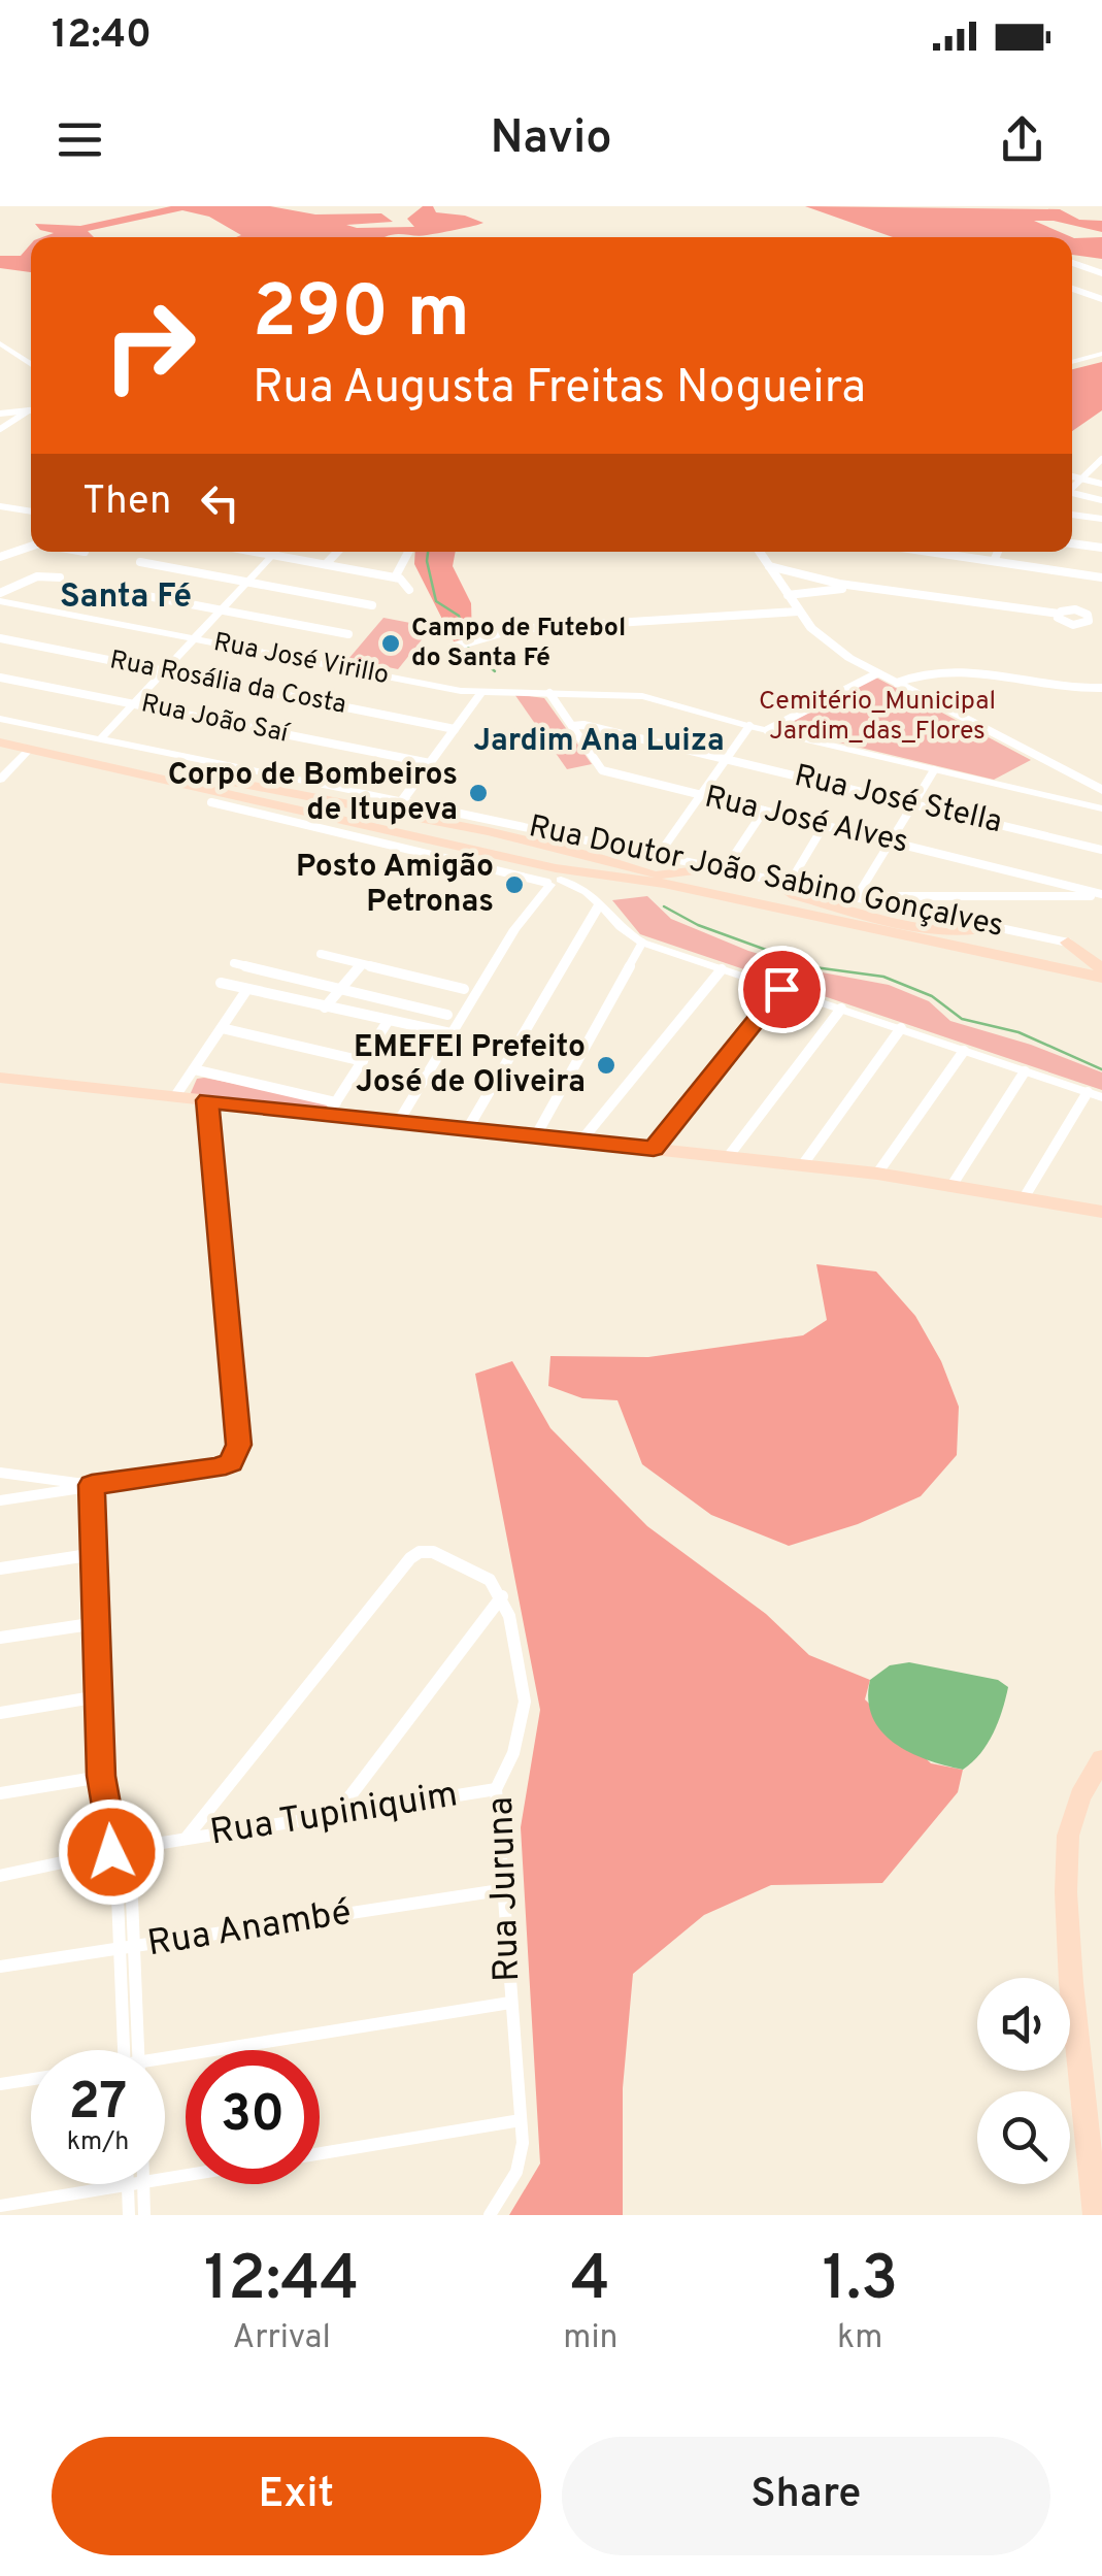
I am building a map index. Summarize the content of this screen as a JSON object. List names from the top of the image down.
{
  "streets": {
    "street": [
      "Rua José Virillo",
      "Rua Rosália da Costa",
      "Rua João Saí",
      "Rua José Stella",
      "Rua José Alves",
      "Rua Doutor João Sabino Gonçalves",
      "Rua Tupiniquim",
      "Rua Juruna",
      "Rua Anambé"
    ]
  },
  "crossings": [
    ["Rua José Virillo", "Rua José Alves"],
    ["Rua José Stella", "Rua José Alves"],
    ["Rua Tupiniquim", "Rua Juruna"],
    ["Rua Juruna", "Rua Anambé"]
  ],
  "districts": ["Santa Fé", "Jardim Ana Luiza"],
  "parks": ["Cemitério_Municipal Jardim_das_Flores"],
  "places": [
    "Campo de Futebol do Santa Fé",
    "Corpo de Bombeiros de Itupeva",
    "Posto Amigão Petronas",
    "EMEFEI Prefeito José de Oliveira"
  ],
  "page": {
    "status": "12:40",
    "header": "Navio",
    "turn": ["290 m", "Rua Augusta Freitas Nogueira"],
    "then": "Then",
    "speed": "27 km/h",
    "limit": "30",
    "eta": [
      "12:44",
      "Arrival",
      "4",
      "min",
      "1.3",
      "km"
    ],
    "buttons": ["Exit", "Share"]
  }
}
